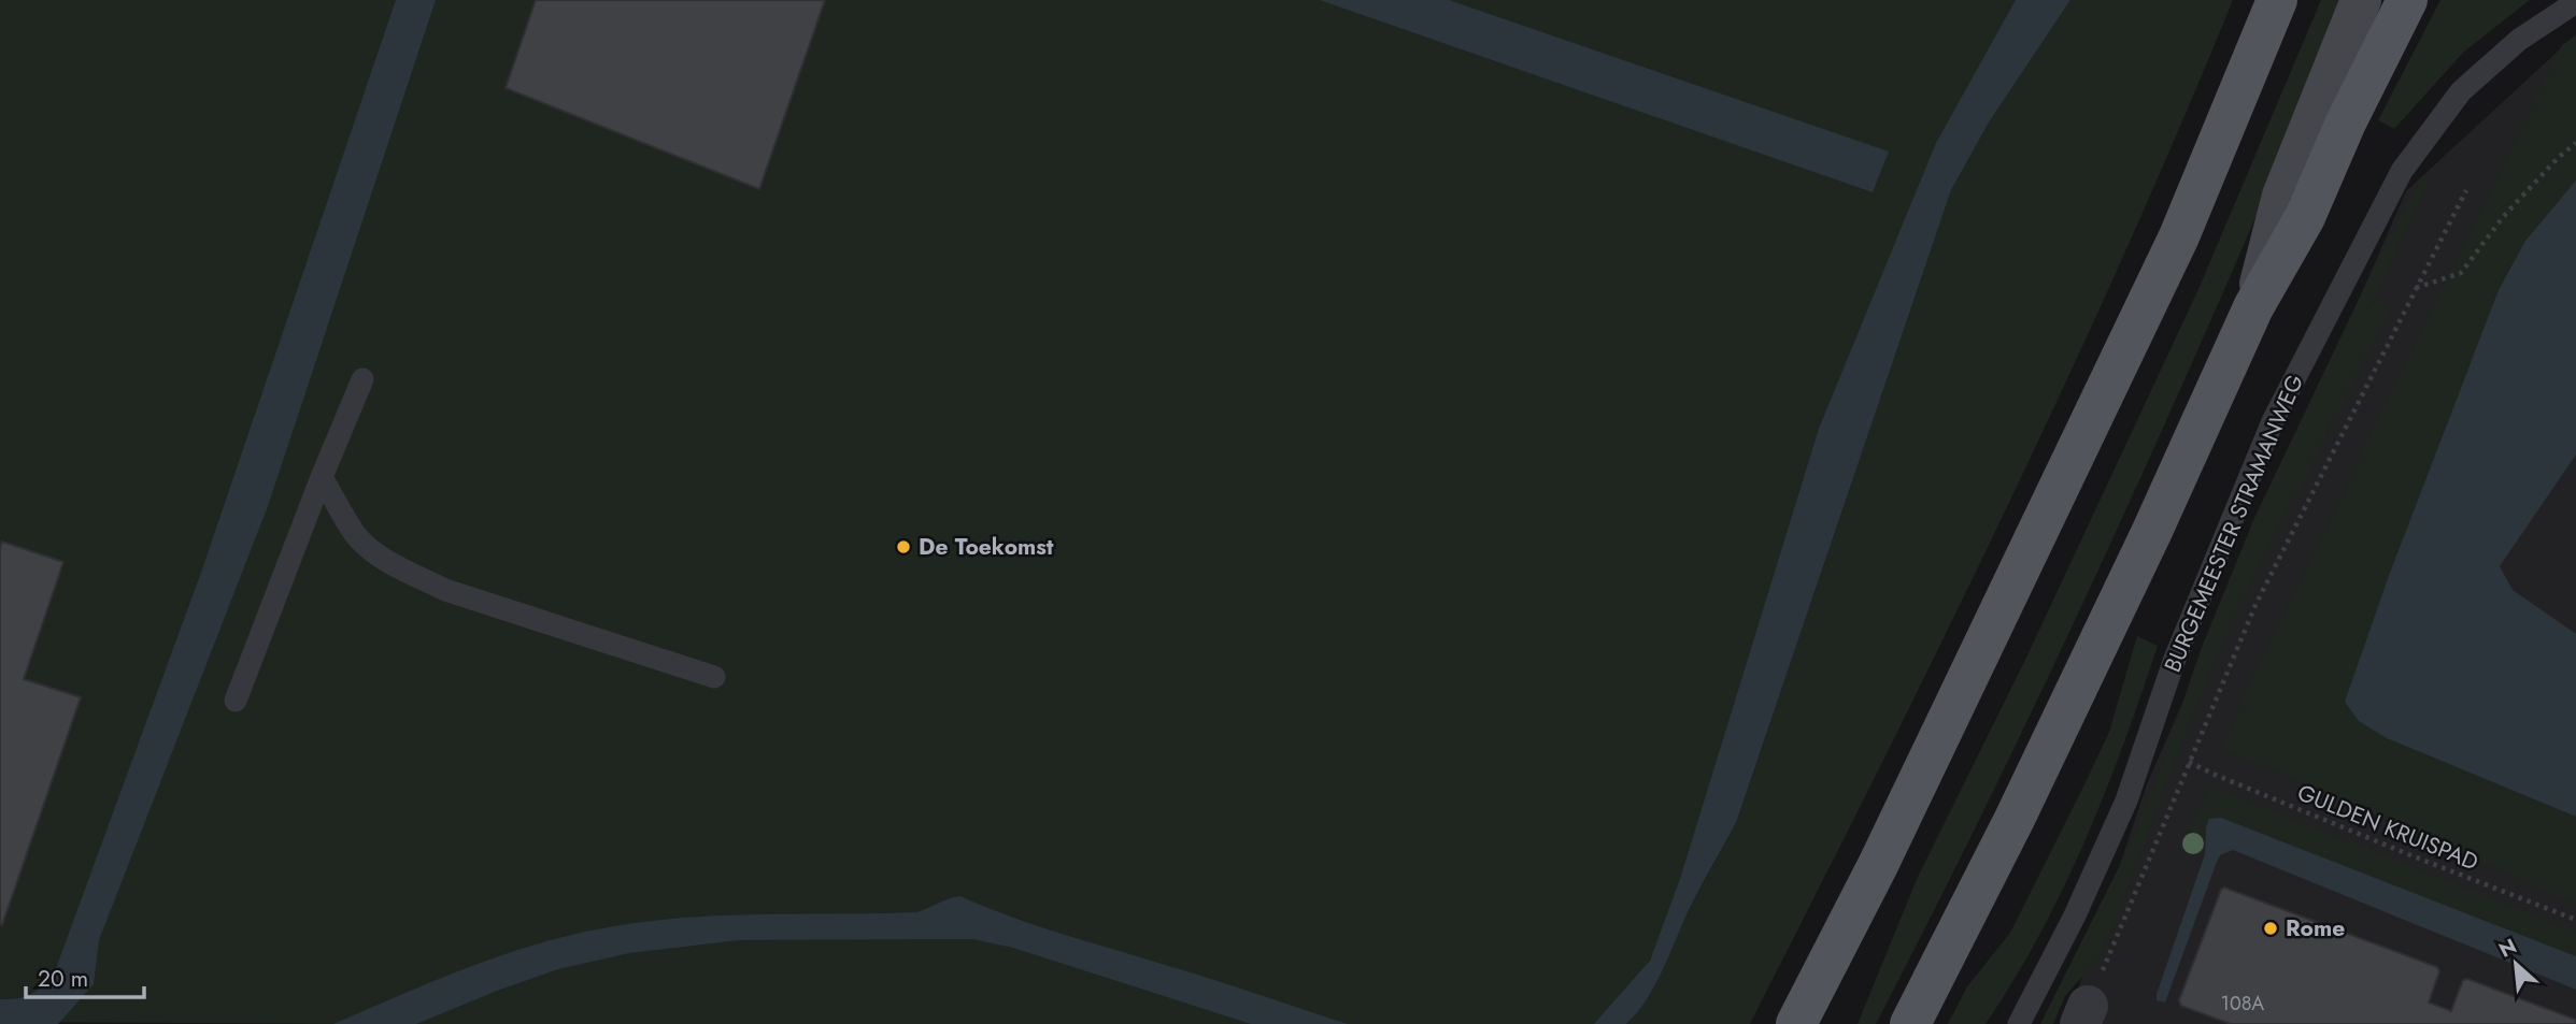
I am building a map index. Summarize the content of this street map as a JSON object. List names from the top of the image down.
{
  "streets": {
    "lane": ["BURGEMEESTER STRAMANWEG"],
    "path": ["GULDEN KRUISPAD"]
  },
  "places": ["De Toekomst", "Rome"],
  "house_numbers": ["108A"],
  "scale_bar": "20 m",
  "north": "top left"
}
